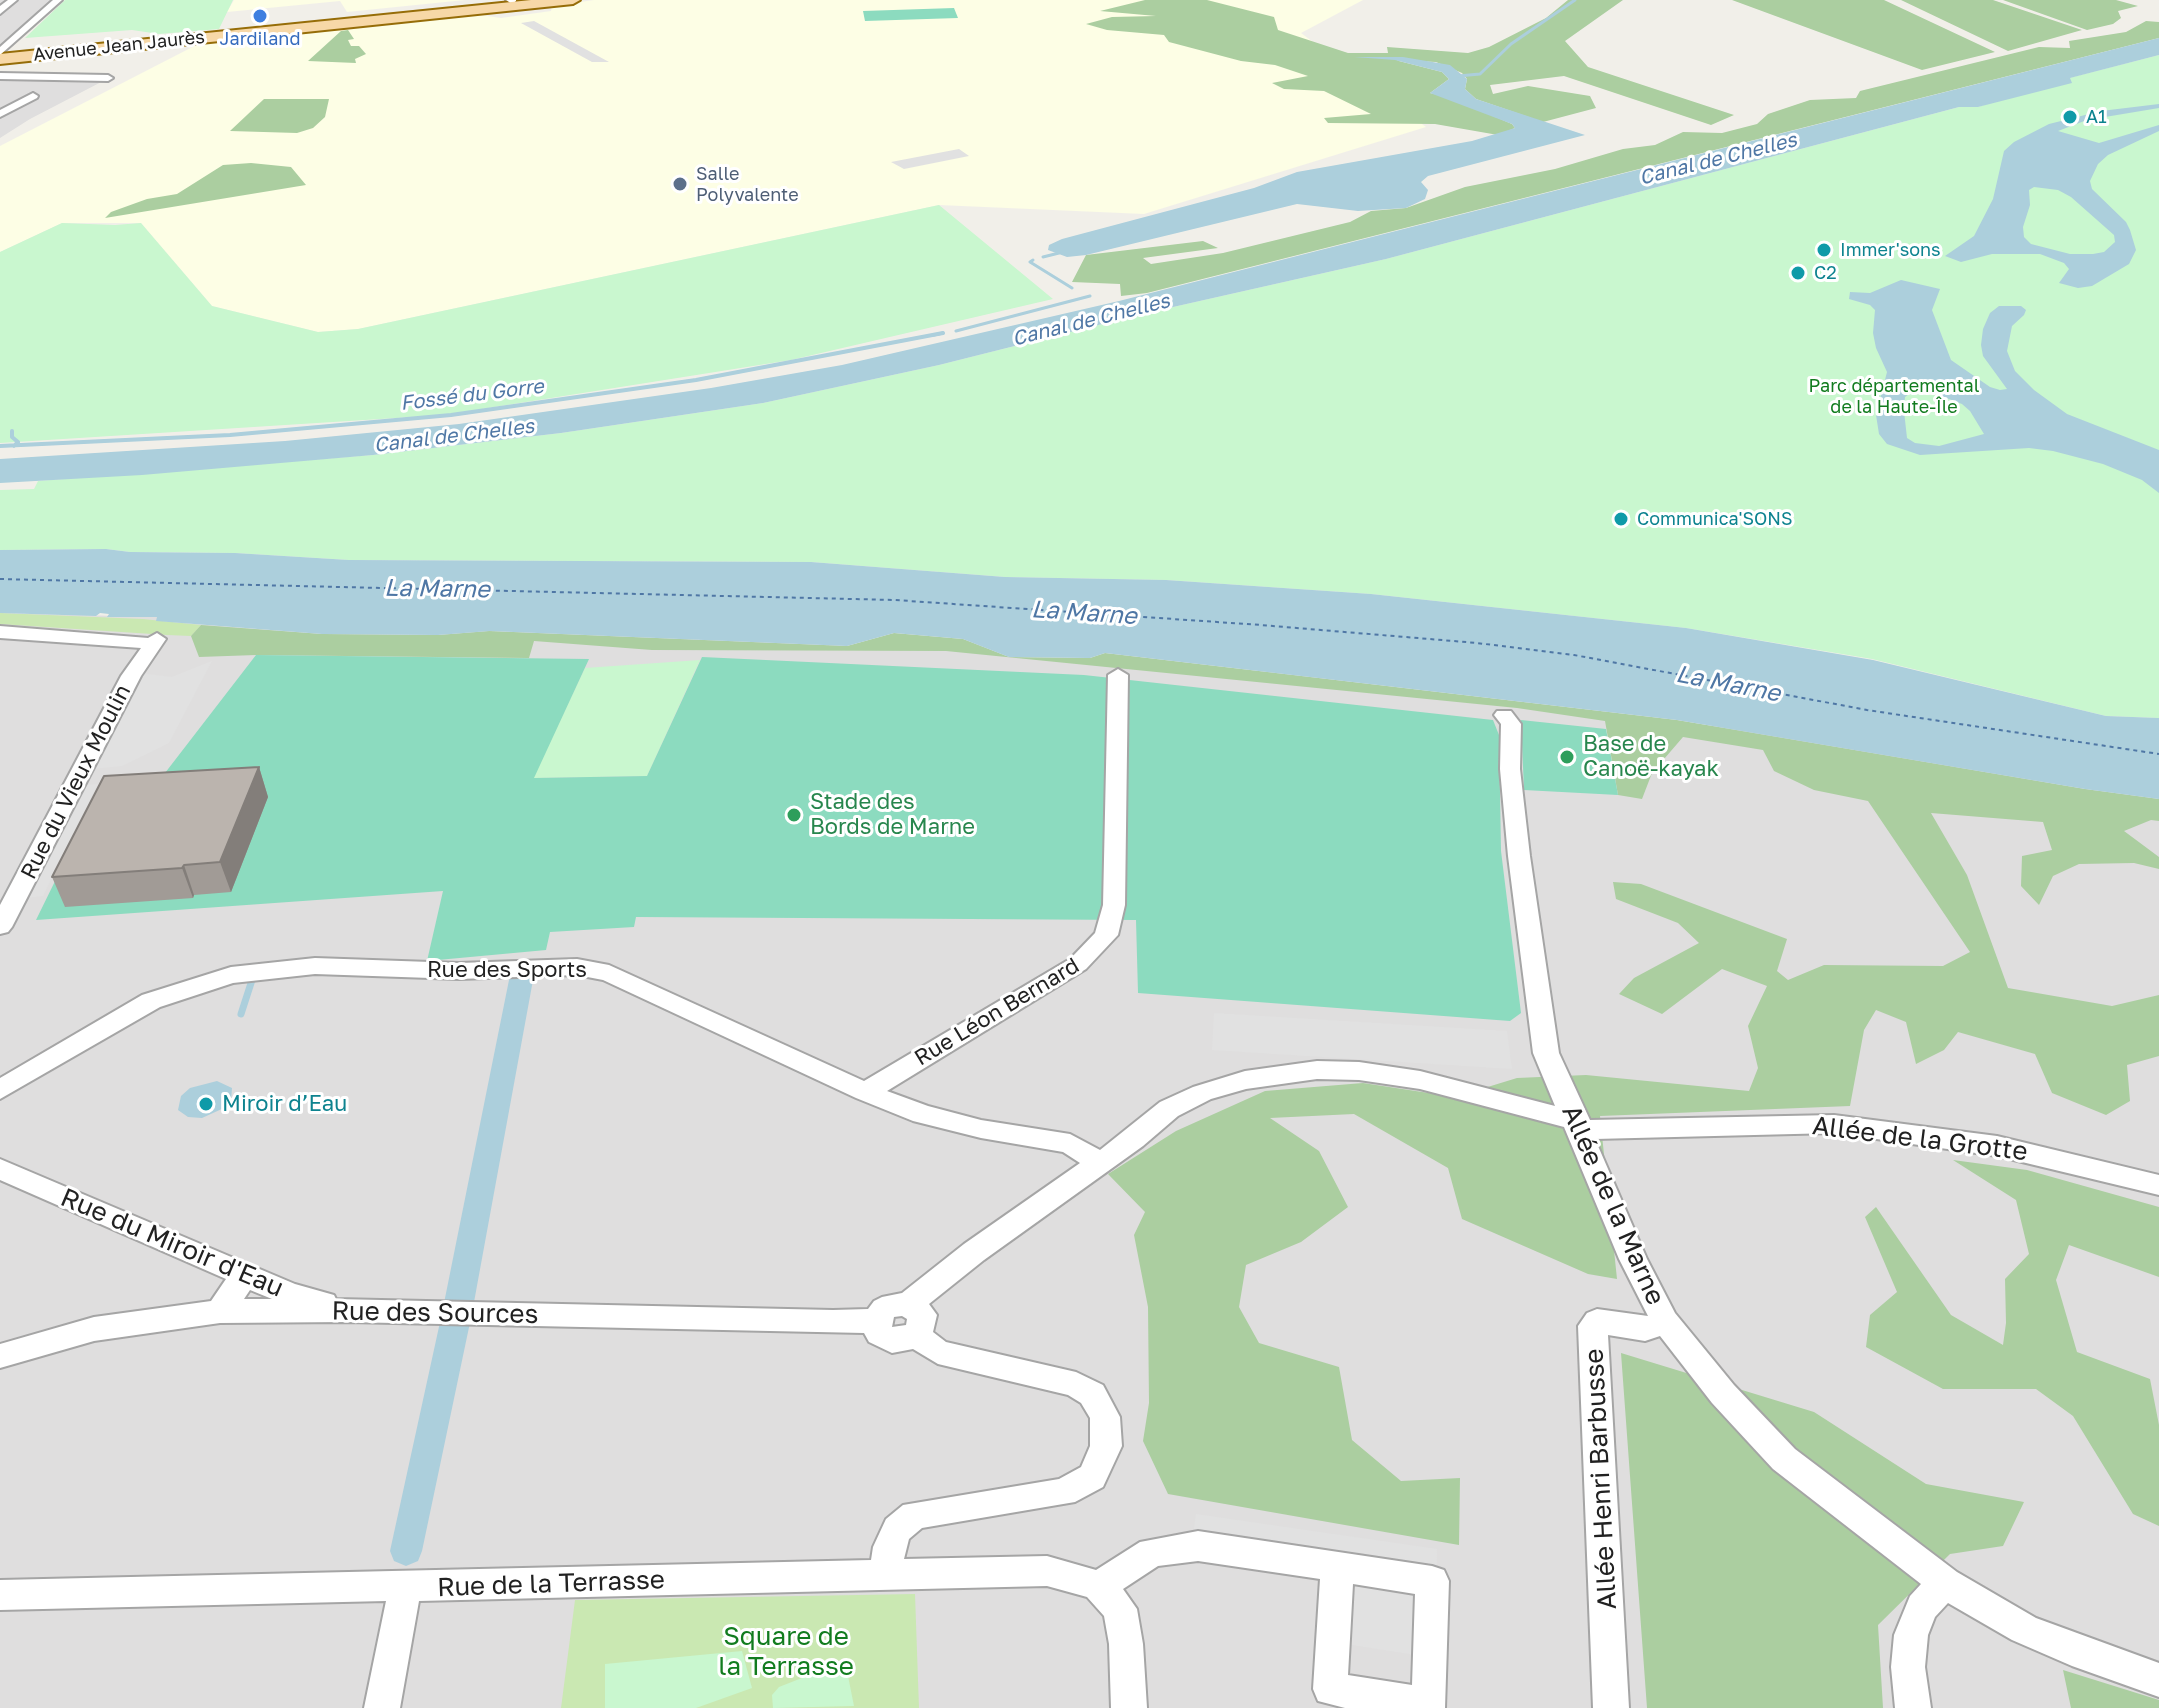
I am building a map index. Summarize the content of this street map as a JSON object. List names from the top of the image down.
{
  "streets": {
    "main road": ["Avenue Jean Jaurès"],
    "street": [
      "Rue du Vieux Moulin",
      "Rue des Sports",
      "Rue Léon Bernard",
      "Allée de la Grotte",
      "Allée de la Marne",
      "Rue du Miroir d'Eau",
      "Rue des Sources",
      "Allée Henri Barbusse",
      "Rue de la Terrasse"
    ]
  },
  "crossings": [
    ["Rue des Sports", "Rue Léon Bernard"],
    ["Rue des Sports", "Allée de la Grotte"],
    ["Allée de la Grotte", "Allée de la Marne"],
    ["Allée de la Marne", "Allée Henri Barbusse"],
    ["Rue du Miroir d'Eau", "Rue des Sources"]
  ],
  "water": ["Canal de Chelles", "Fossé du Gorre", "La Marne"],
  "parks": ["Parc départemental de la Haute-Île", "Square de la Terrasse"],
  "places": [
    "Jardiland",
    "A1",
    "Salle Polyvalente",
    "Immer'sons",
    "C2",
    "Communica'SONS",
    "Base de Canoë-kayak",
    "Stade des Bords de Marne",
    "Miroir d’Eau"
  ]
}
